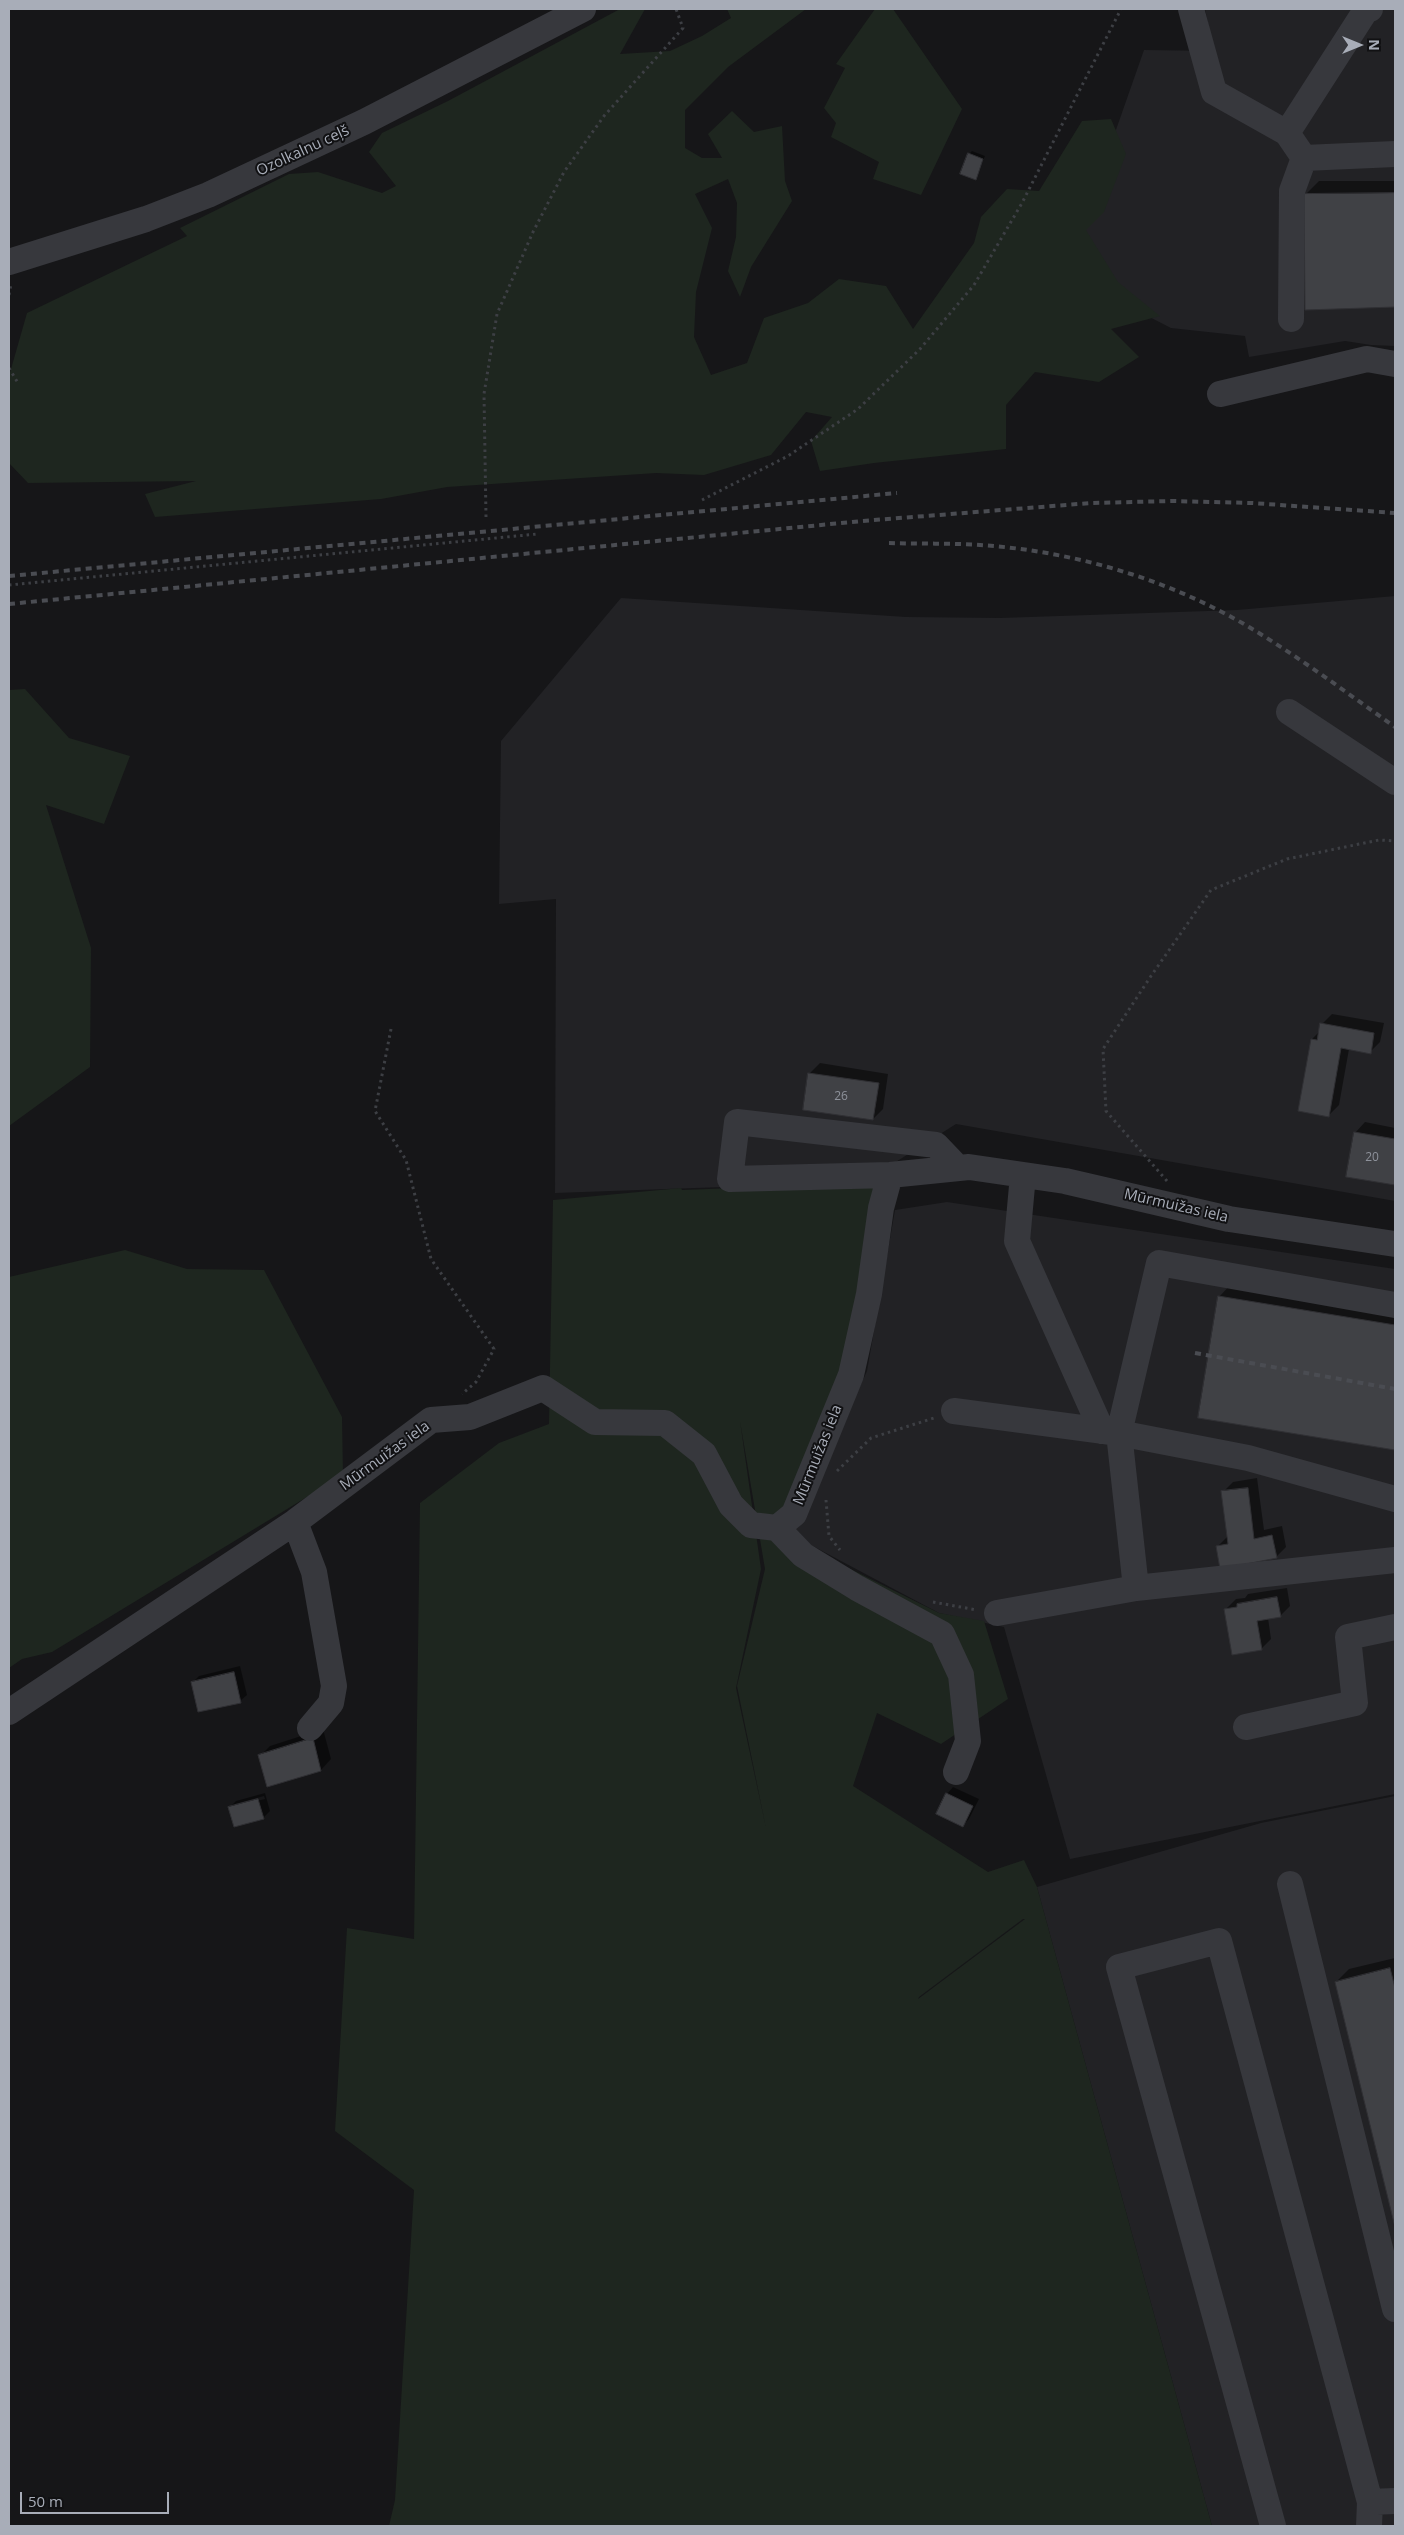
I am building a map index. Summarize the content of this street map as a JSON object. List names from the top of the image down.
{
  "streets": {
    "street": ["Ozolkalnu ceļš", "Mūrmuižas iela"]
  },
  "house_numbers": ["26", "20"],
  "scale_bar": "50 m",
  "north": "right"
}
